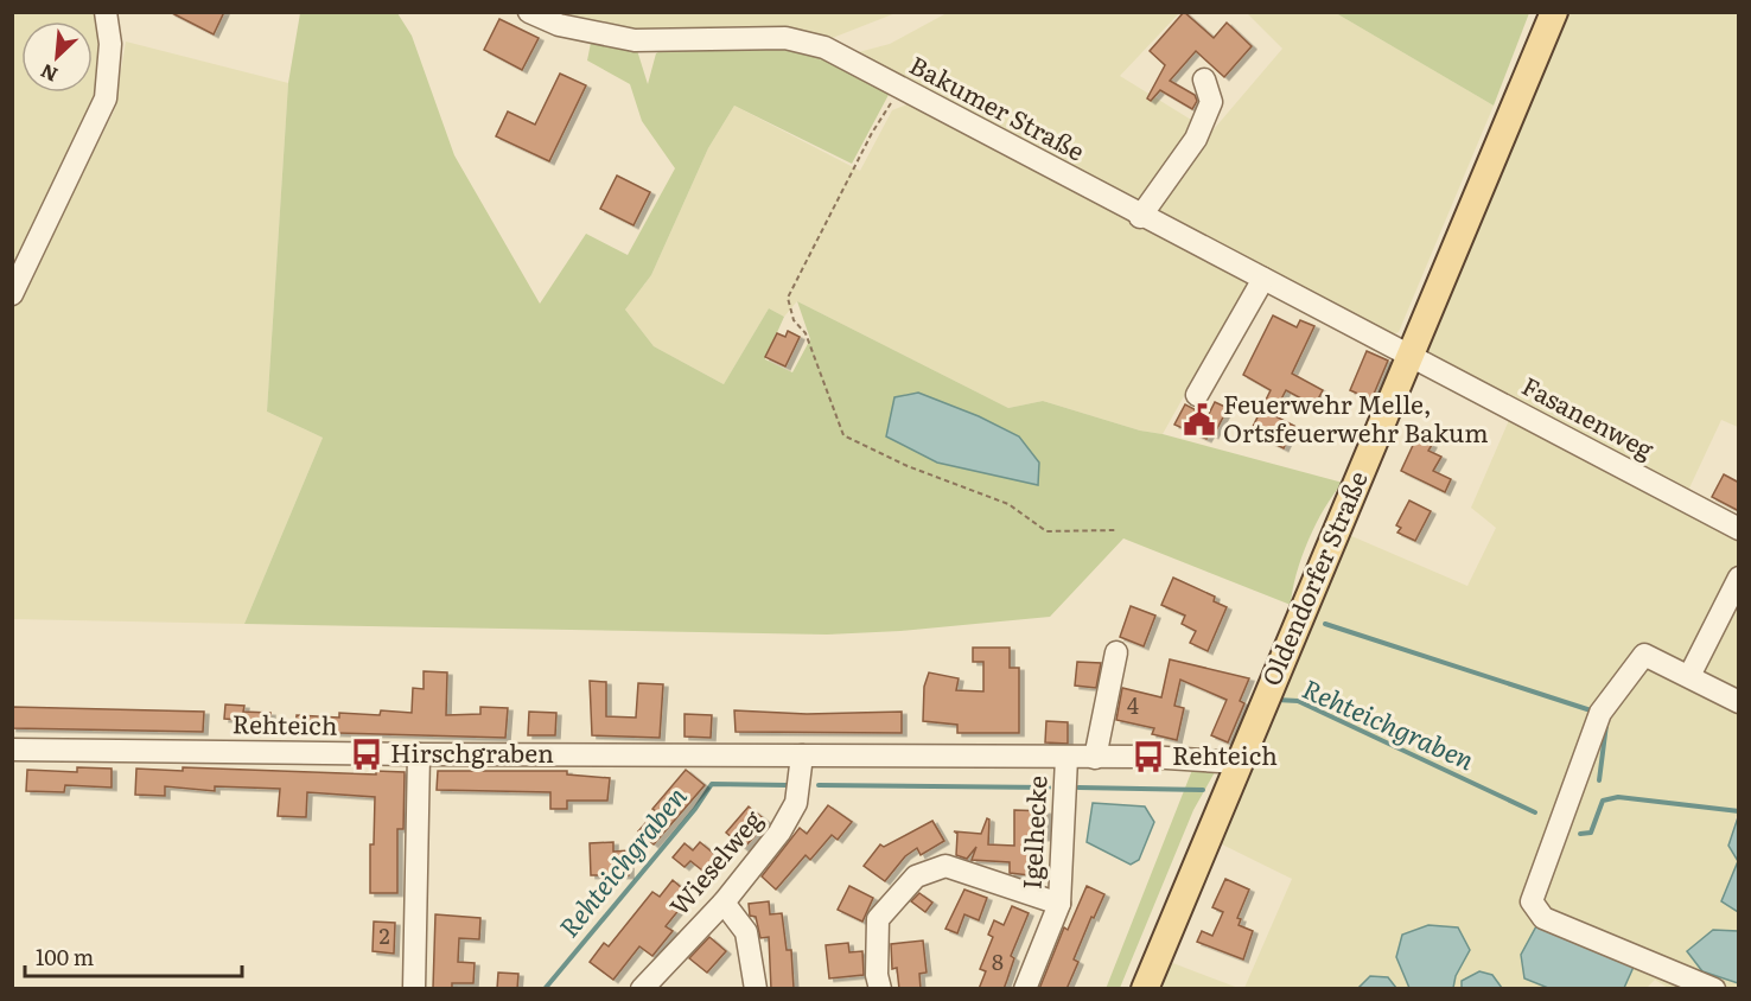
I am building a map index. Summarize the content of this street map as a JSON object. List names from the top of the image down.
{
  "streets": {
    "main road": ["Oldendorfer Straße"],
    "street": [
      "Bakumer Straße",
      "Fasanenweg",
      "Rehteich",
      "Igelhecke",
      "Wieselweg"
    ]
  },
  "crossings": [
    ["Bakumer Straße", "Fasanenweg"],
    ["Bakumer Straße", "Oldendorfer Straße"],
    ["Fasanenweg", "Oldendorfer Straße"],
    ["Oldendorfer Straße", "Rehteich"],
    ["Rehteich", "Igelhecke"],
    ["Rehteich", "Wieselweg"]
  ],
  "water": ["Rehteichgraben"],
  "places": {
    "public building": ["Feuerwehr Melle, Ortsfeuerwehr Bakum"],
    "bus stop": ["Hirschgraben", "Rehteich"]
  },
  "house_numbers": ["4", "2", "8"],
  "scale_bar": "100 m",
  "north": "bottom left"
}
